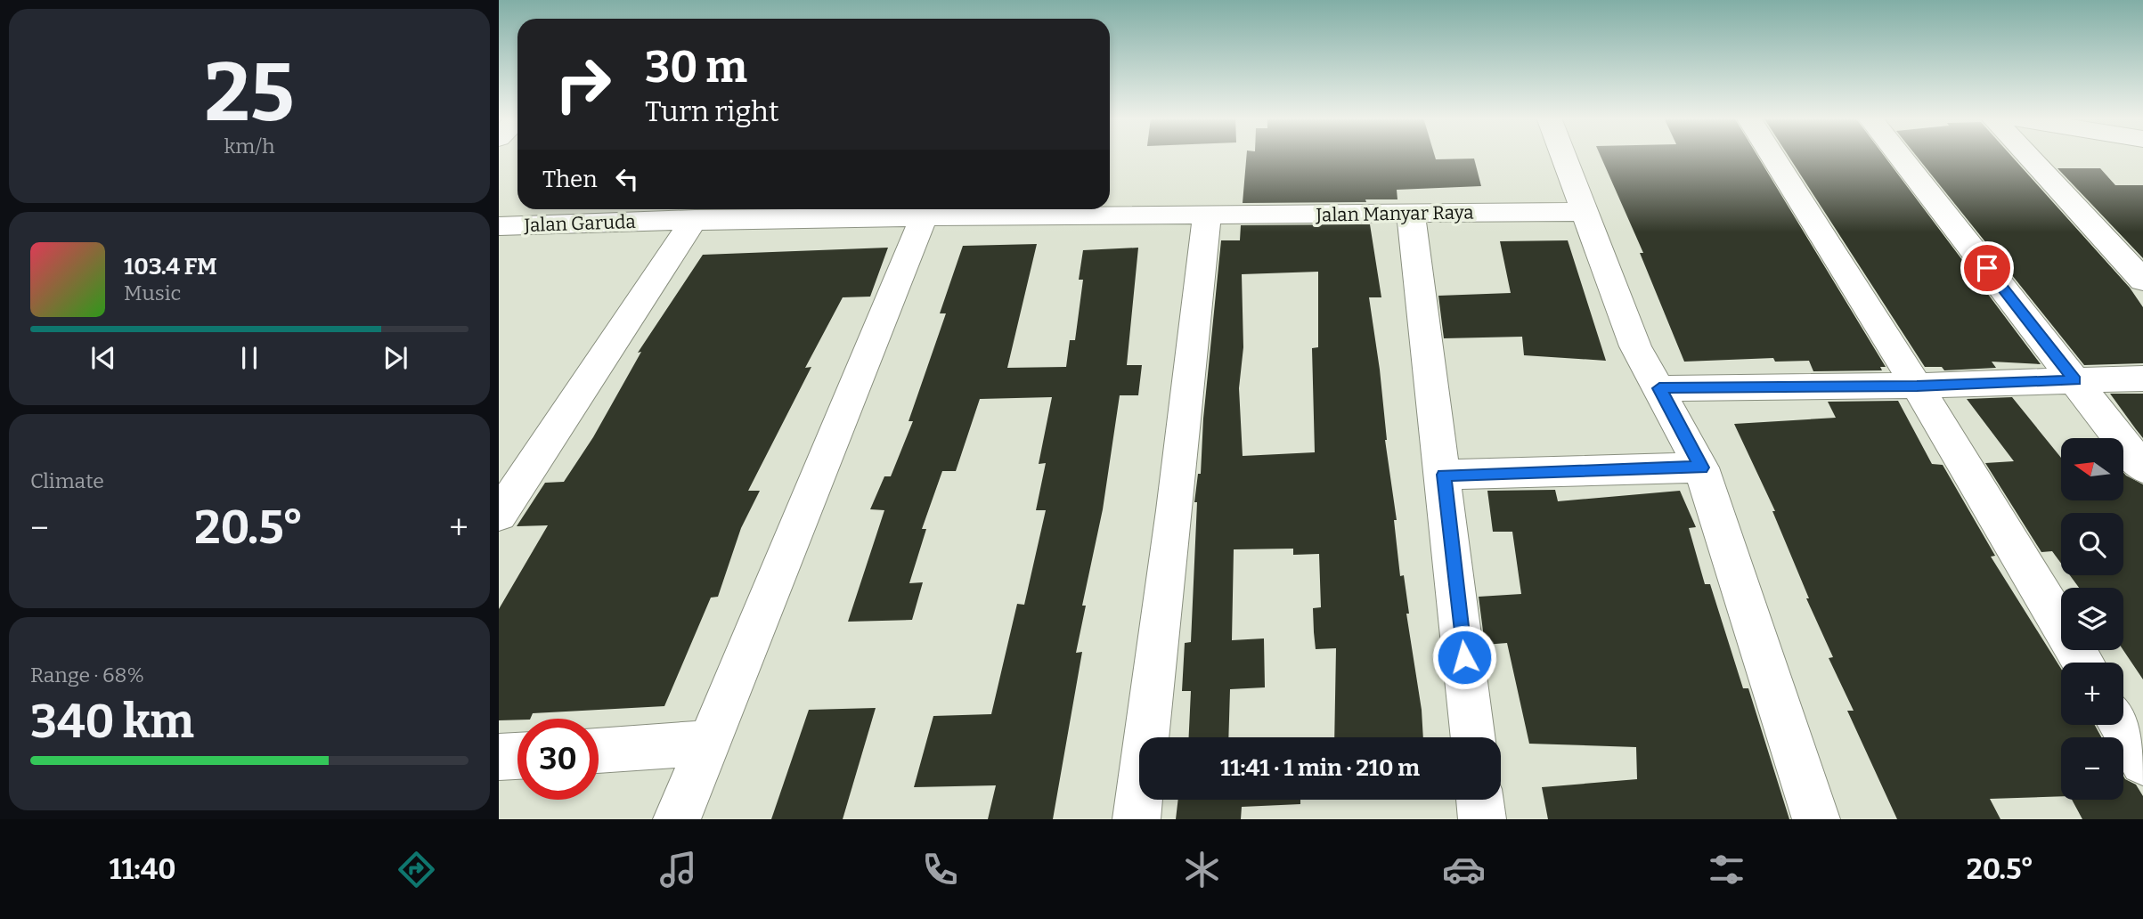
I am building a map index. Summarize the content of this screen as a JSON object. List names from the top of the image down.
{
  "streets": {
    "street": ["Jalan Manyar Raya", "Jalan Garuda"]
  },
  "crossings": [
    ["Jalan Manyar Raya", "Jalan Garuda"]
  ],
  "north": "left",
  "page": {
    "tile": [
      ["25", "km/h"],
      "Climate",
      ["Range · 68%", "340 km"]
    ],
    "turn": ["30 m", "Turn right"],
    "then": "Then",
    "song": ["103.4 FM", "Music"],
    "map_buttons": ["+", "−"],
    "heat": ["−", "20.5°", "+"],
    "limit": "30",
    "trip": "11:41 · 1 min · 210 m",
    "tabs": ["11:40", "20.5°"]
  }
}
